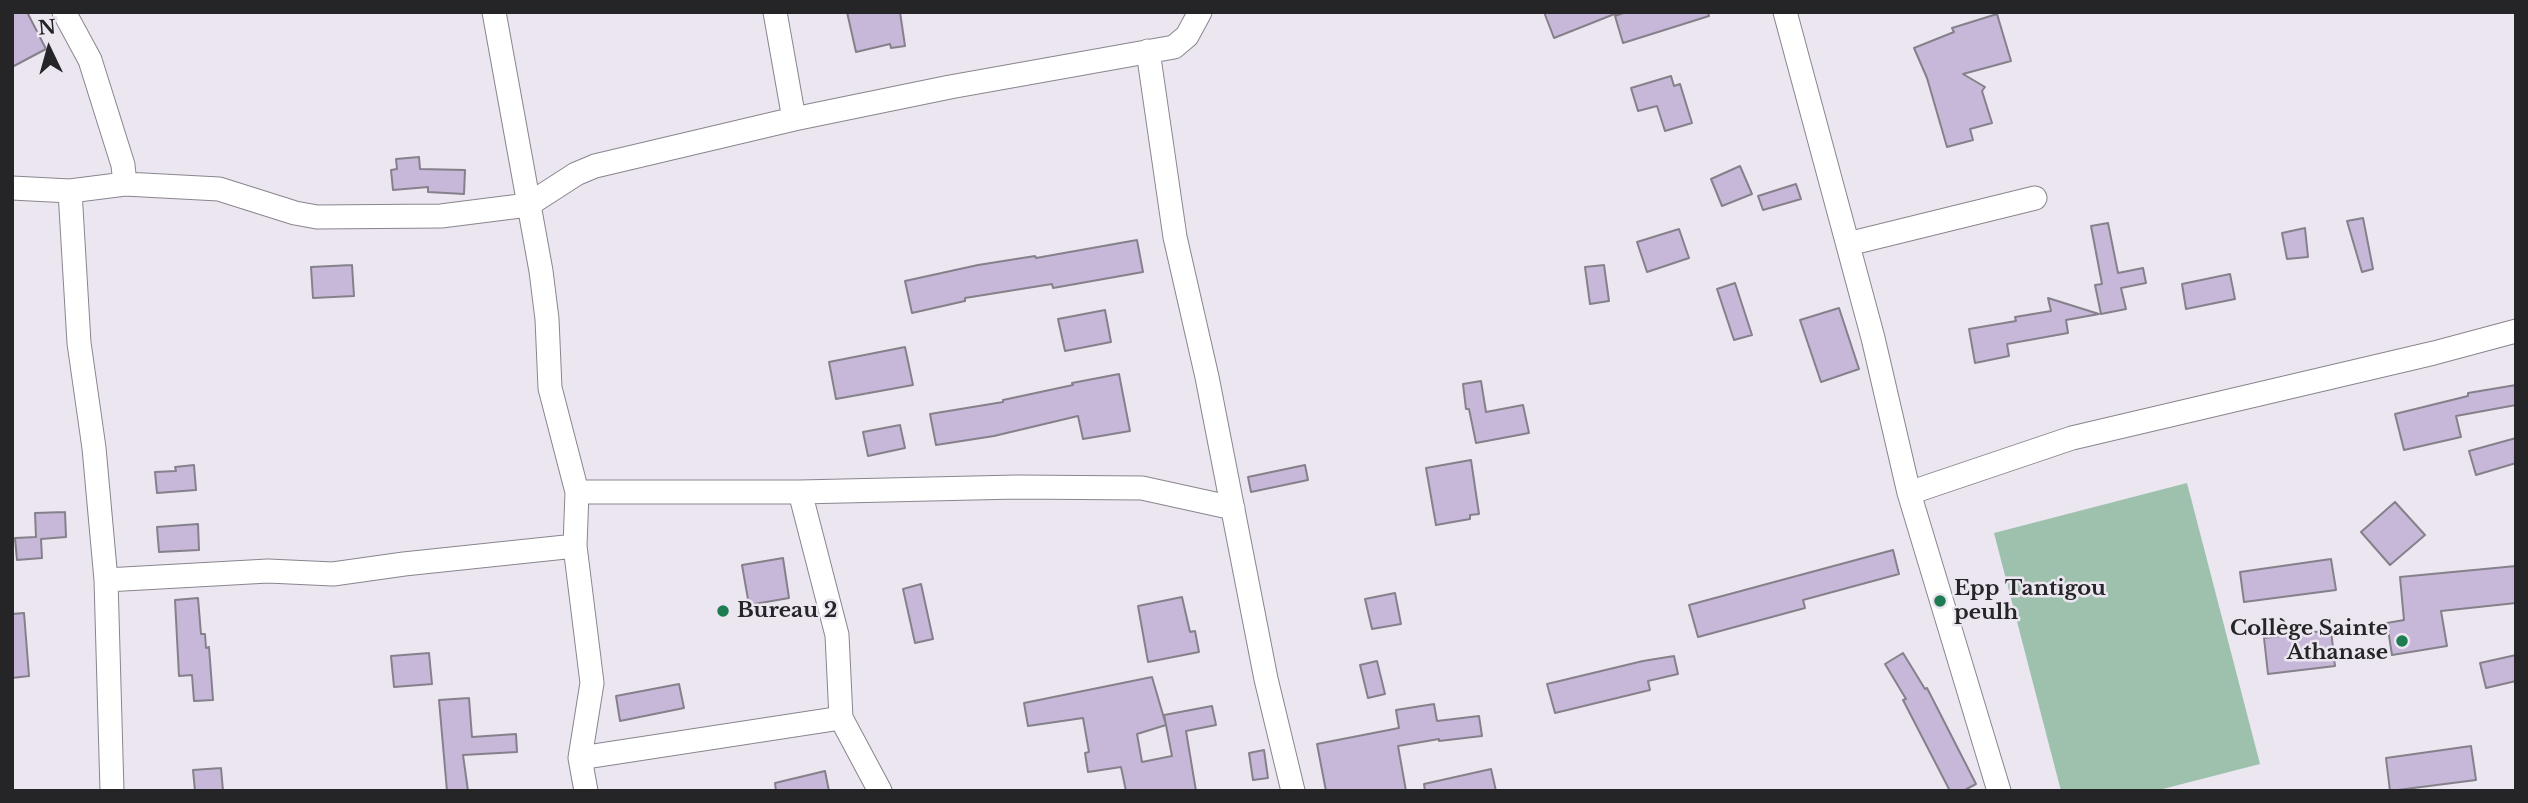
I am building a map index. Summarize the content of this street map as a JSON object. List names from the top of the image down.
{
  "places": ["Epp Tantigou peulh", "Bureau 2", "Collège Sainte Athanase"],
  "north": "top"
}
